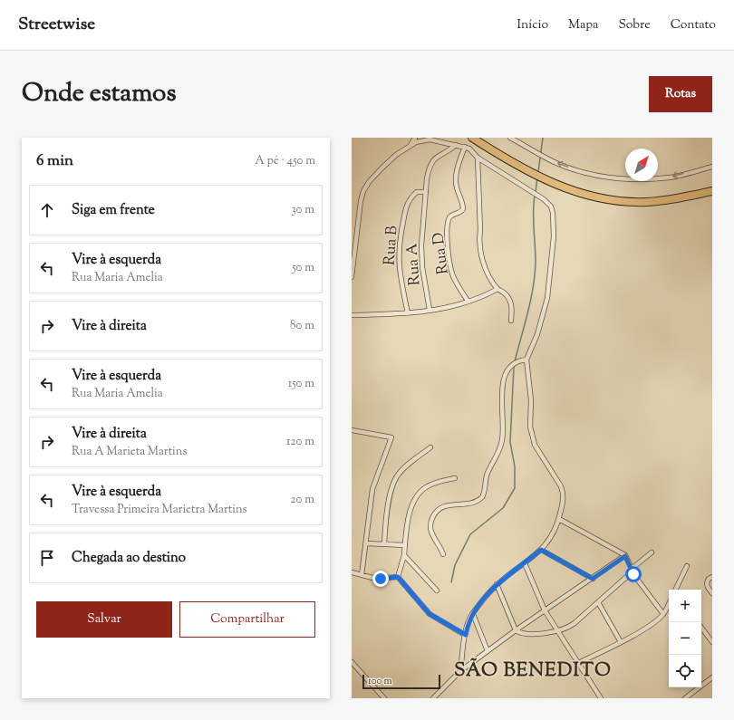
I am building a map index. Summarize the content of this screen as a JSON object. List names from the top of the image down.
{
  "streets": {
    "street": ["Rua B", "Rua D", "Rua A"]
  },
  "crossings": [
    ["Rua B", "Rua A"]
  ],
  "districts": ["SÃO BENEDITO"],
  "scale_bar": "100 m",
  "north": "top right",
  "page": {
    "header": "Streetwise",
    "nav": [
      "Início",
      "Mapa",
      "Sobre",
      "Contato"
    ],
    "title": "Onde estamos",
    "buttons": [
      "Rotas",
      ["Salvar", "Compartilhar"]
    ],
    "heading": ["6 min", "A pé · 450 m"],
    "list": [
      ["Siga em frente", "30 m"],
      ["Vire à esquerda", "Rua Maria Amelia", "50 m"],
      ["Vire à direita", "80 m"],
      ["Vire à esquerda", "Rua Maria Amelia", "150 m"],
      ["Vire à direita", "Rua A Marieta Martins", "120 m"],
      ["Vire à esquerda", "Travessa Primeira Marietra Martins", "20 m"],
      "Chegada ao destino"
    ],
    "map_buttons": ["+", "−"],
    "scale": "100 m"
  }
}
